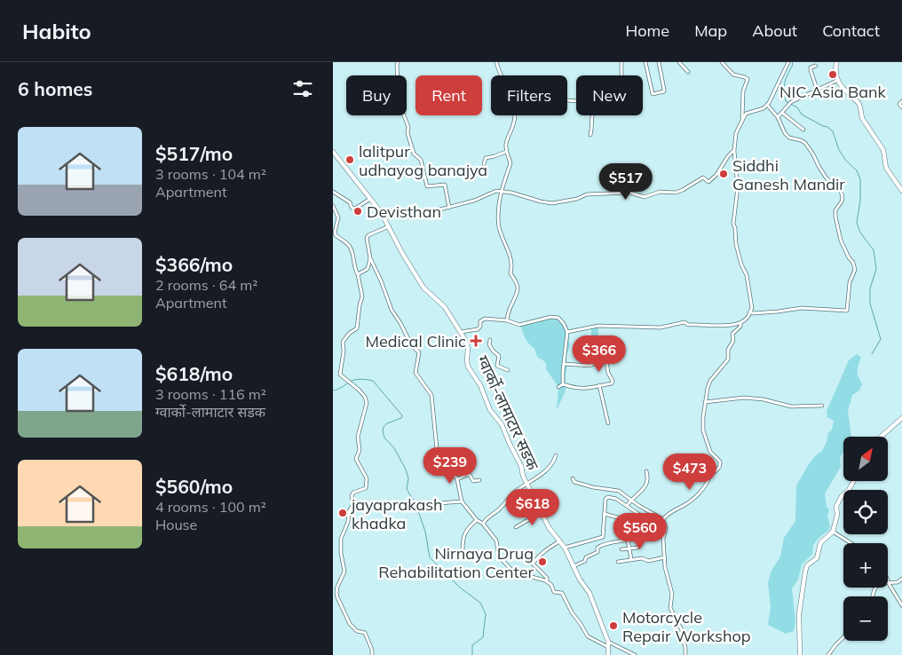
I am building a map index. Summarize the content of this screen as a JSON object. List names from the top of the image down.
{
  "streets": {
    "main road": ["ग्वार्को-लामाटार सडक"]
  },
  "places": {
    "other": [
      "NIC Asia Bank",
      "lalitpur udhayog banajya",
      "Siddhi Ganesh Mandir",
      "Devisthan",
      "jayaprakash khadka",
      "Nirnaya Drug Rehabilitation Center",
      "Motorcycle Repair Workshop"
    ],
    "health": ["Medical Clinic"]
  },
  "north": "top right",
  "page": {
    "header": "Habito",
    "nav": [
      "Home",
      "Map",
      "About",
      "Contact"
    ],
    "heading": "6 homes",
    "chip": [
      "Buy",
      "Rent",
      "Filters",
      "New"
    ],
    "list": [
      {
        "name": "$517/mo",
        "note": "3 rooms · 104 m² · Apartment"
      },
      {
        "name": "$366/mo",
        "note": "2 rooms · 64 m² · Apartment"
      },
      {
        "name": "$618/mo",
        "note": "3 rooms · 116 m² · ग्वार्को-लामाटार सडक"
      },
      {
        "name": "$560/mo",
        "note": "4 rooms · 100 m² · House"
      }
    ],
    "price": [
      "$517",
      "$366",
      "$239",
      "$473",
      "$618",
      "$560"
    ],
    "map_buttons": ["+", "−"]
  }
}
